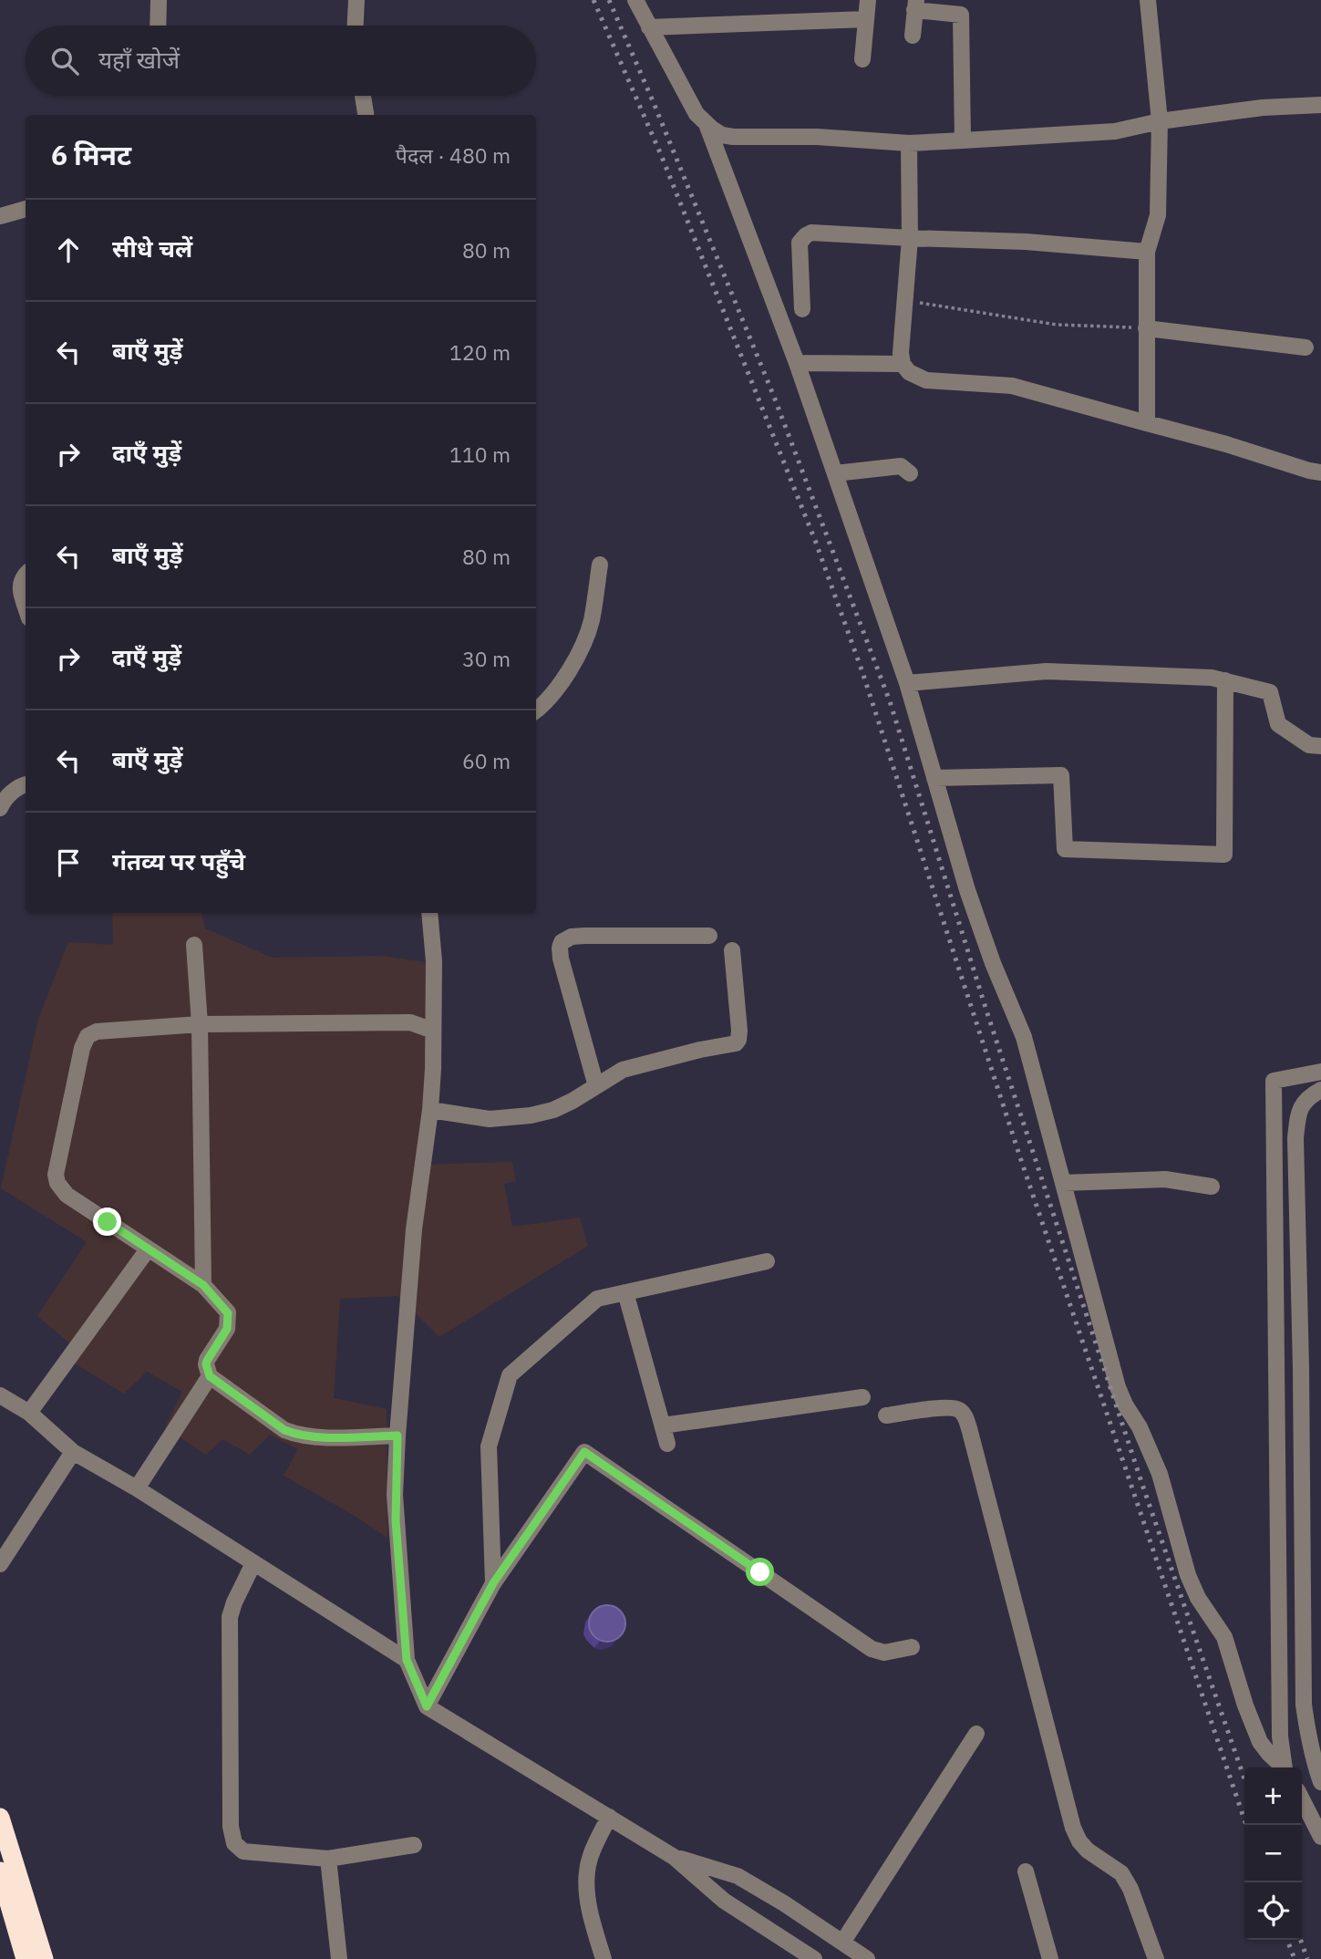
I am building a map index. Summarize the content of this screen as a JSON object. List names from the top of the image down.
{
  "page": {
    "search": "यहाँ खोजें",
    "heading": ["6 मिनट", "पैदल · 480 m"],
    "list": [
      ["सीधे चलें", "80 m"],
      ["बाएँ मुड़ें", "120 m"],
      ["दाएँ मुड़ें", "110 m"],
      ["बाएँ मुड़ें", "80 m"],
      ["दाएँ मुड़ें", "30 m"],
      ["बाएँ मुड़ें", "60 m"],
      "गंतव्य पर पहुँचे"
    ],
    "map_buttons": ["+", "−"]
  }
}
